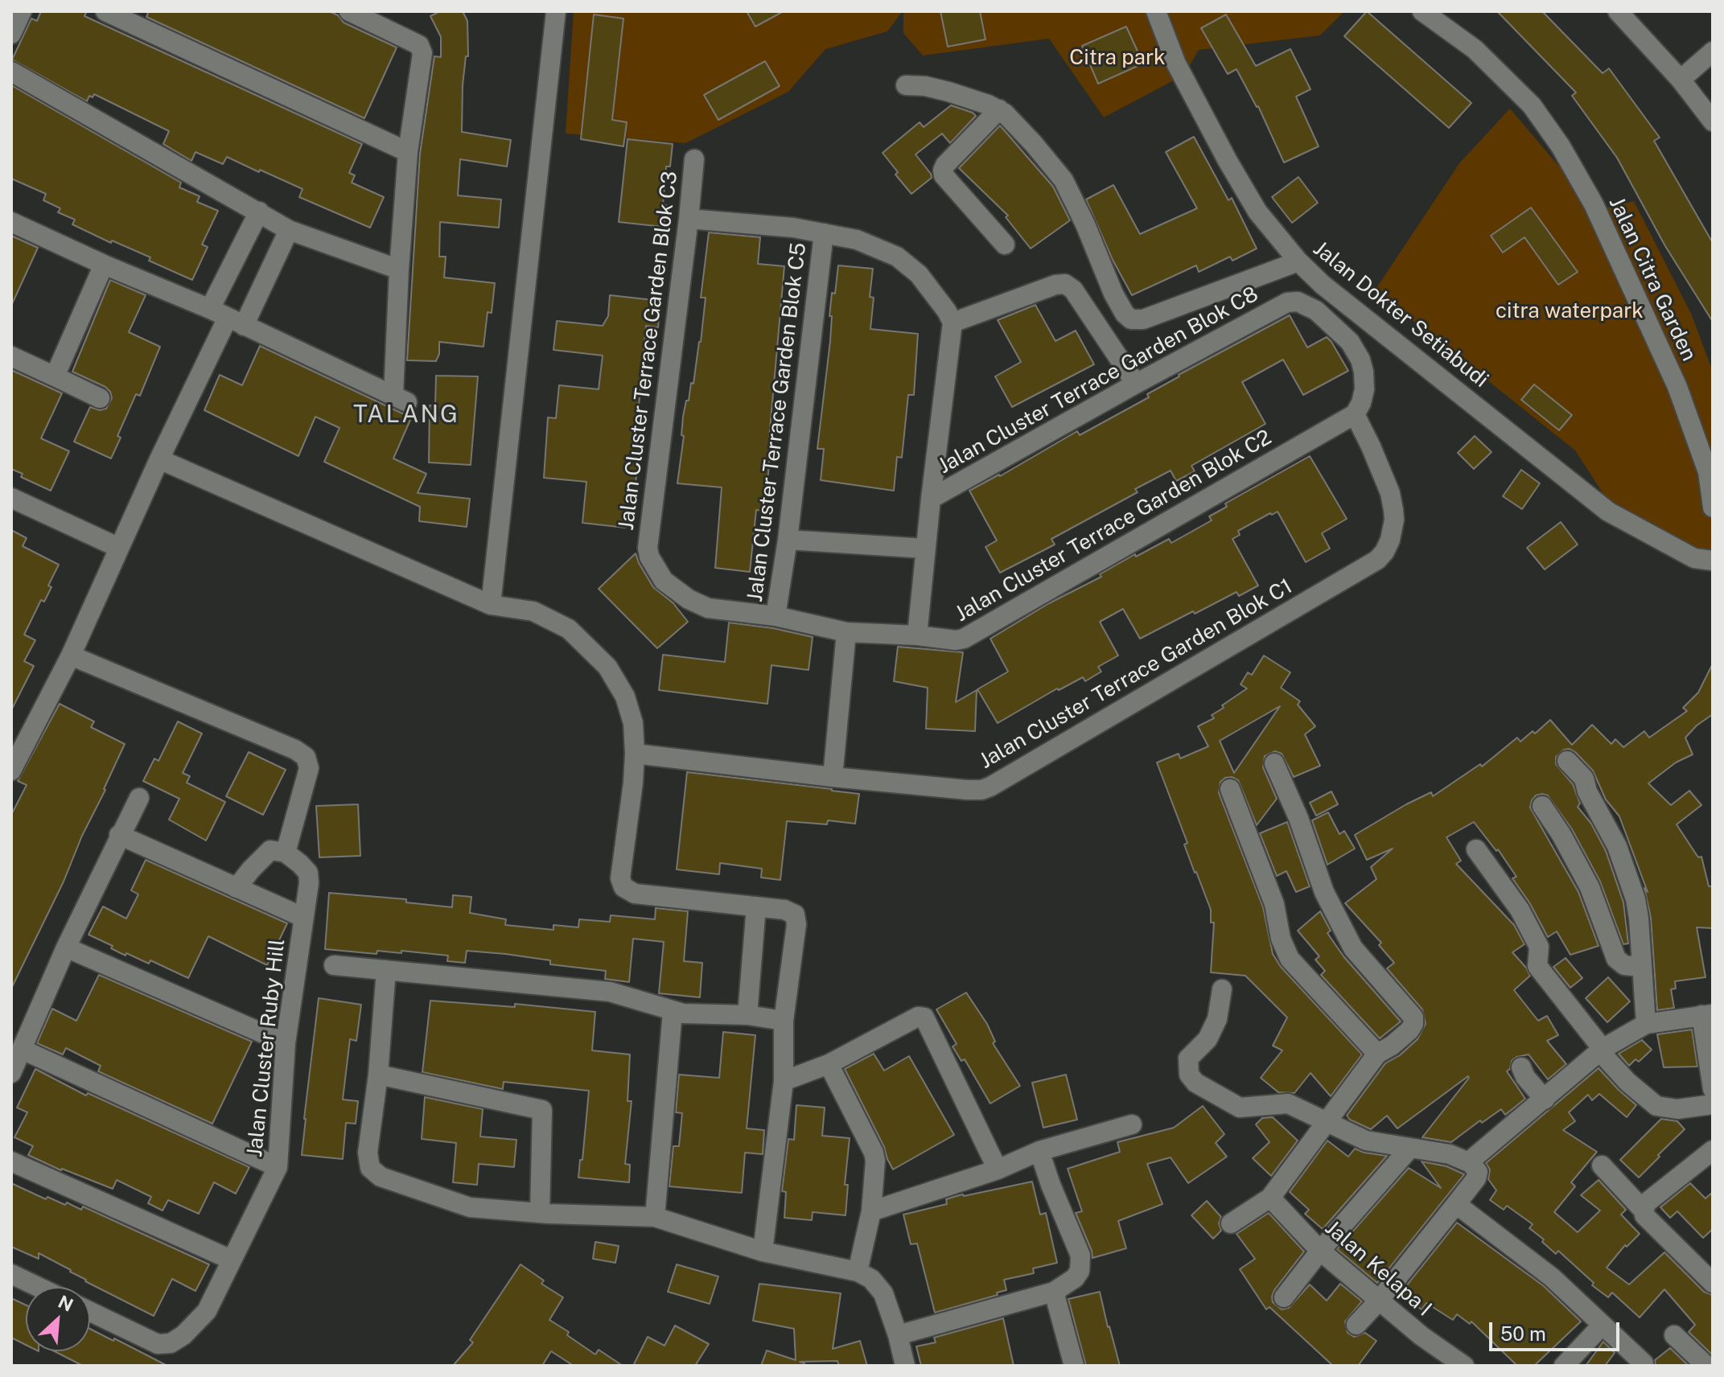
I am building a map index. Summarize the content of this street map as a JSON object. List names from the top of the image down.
{
  "streets": {
    "street": [
      "Jalan Citra Garden",
      "Jalan Dokter Setiabudi",
      "Jalan Cluster Terrace Garden Blok C3",
      "Jalan Cluster Terrace Garden Blok C8",
      "Jalan Cluster Terrace Garden Blok C5",
      "Jalan Cluster Terrace Garden Blok C2",
      "Jalan Cluster Terrace Garden Blok C1",
      "Jalan Cluster Ruby Hill",
      "Jalan Kelapa I"
    ]
  },
  "crossings": [
    ["Jalan Cluster Terrace Garden Blok C3", "Jalan Cluster Terrace Garden Blok C5"],
    ["Jalan Cluster Terrace Garden Blok C3", "Jalan Cluster Terrace Garden Blok C2"],
    ["Jalan Cluster Terrace Garden Blok C8", "Jalan Cluster Terrace Garden Blok C2"],
    ["Jalan Cluster Terrace Garden Blok C8", "Jalan Cluster Terrace Garden Blok C1"],
    ["Jalan Cluster Terrace Garden Blok C2", "Jalan Cluster Terrace Garden Blok C1"]
  ],
  "districts": ["TALANG"],
  "parks": ["Citra park", "citra waterpark"],
  "scale_bar": "50 m",
  "north": "top right"
}
